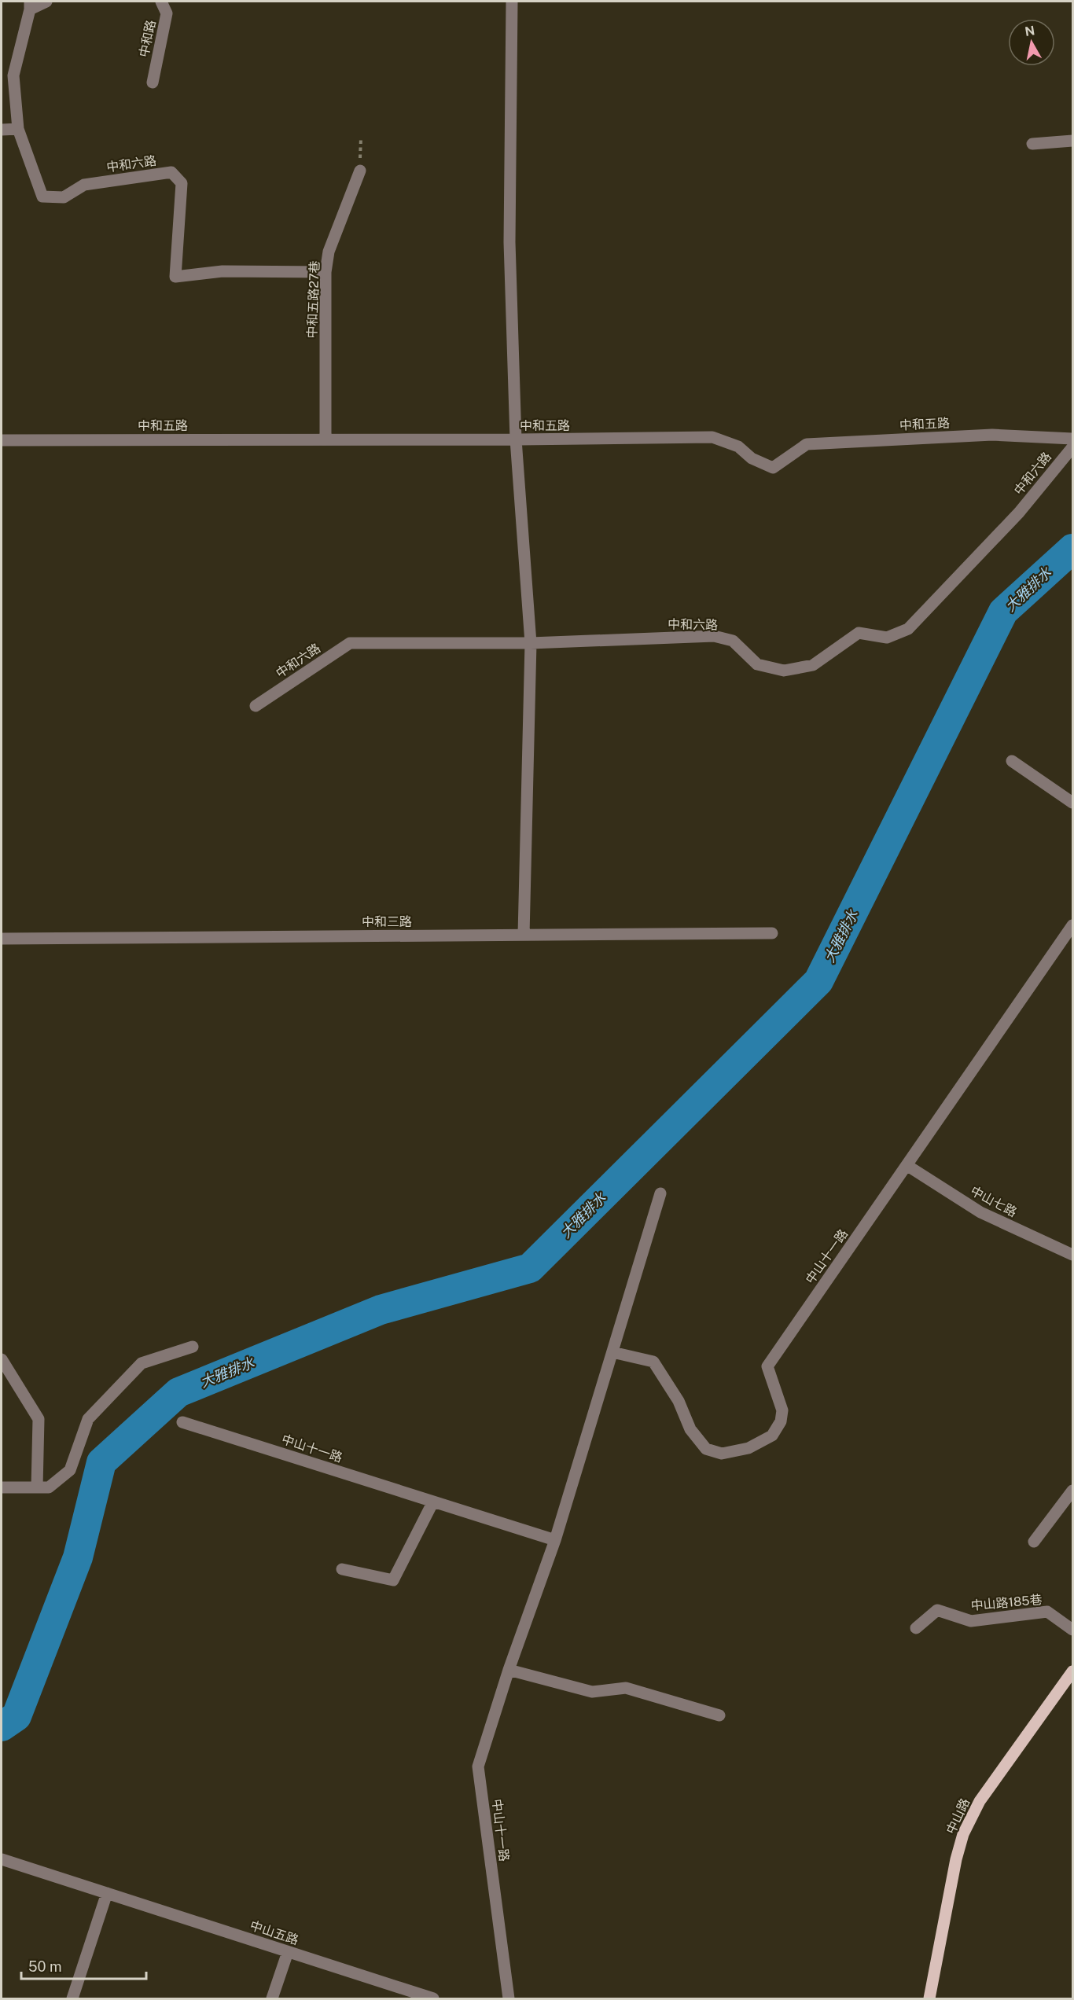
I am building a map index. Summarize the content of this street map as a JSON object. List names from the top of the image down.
{
  "streets": {
    "main road": ["中山路"],
    "street": [
      "中和路",
      "中和六路",
      "中和五路27巷",
      "中和五路",
      "中和三路",
      "中山七路",
      "中山十一路",
      "中山路185巷",
      "中山五路"
    ]
  },
  "crossings": [
    ["中和六路", "中和五路27巷"],
    ["中和五路27巷", "中和五路"],
    ["中山七路", "中山十一路"]
  ],
  "water": ["大雅排水"],
  "scale_bar": "50 m",
  "north": "top"
}
